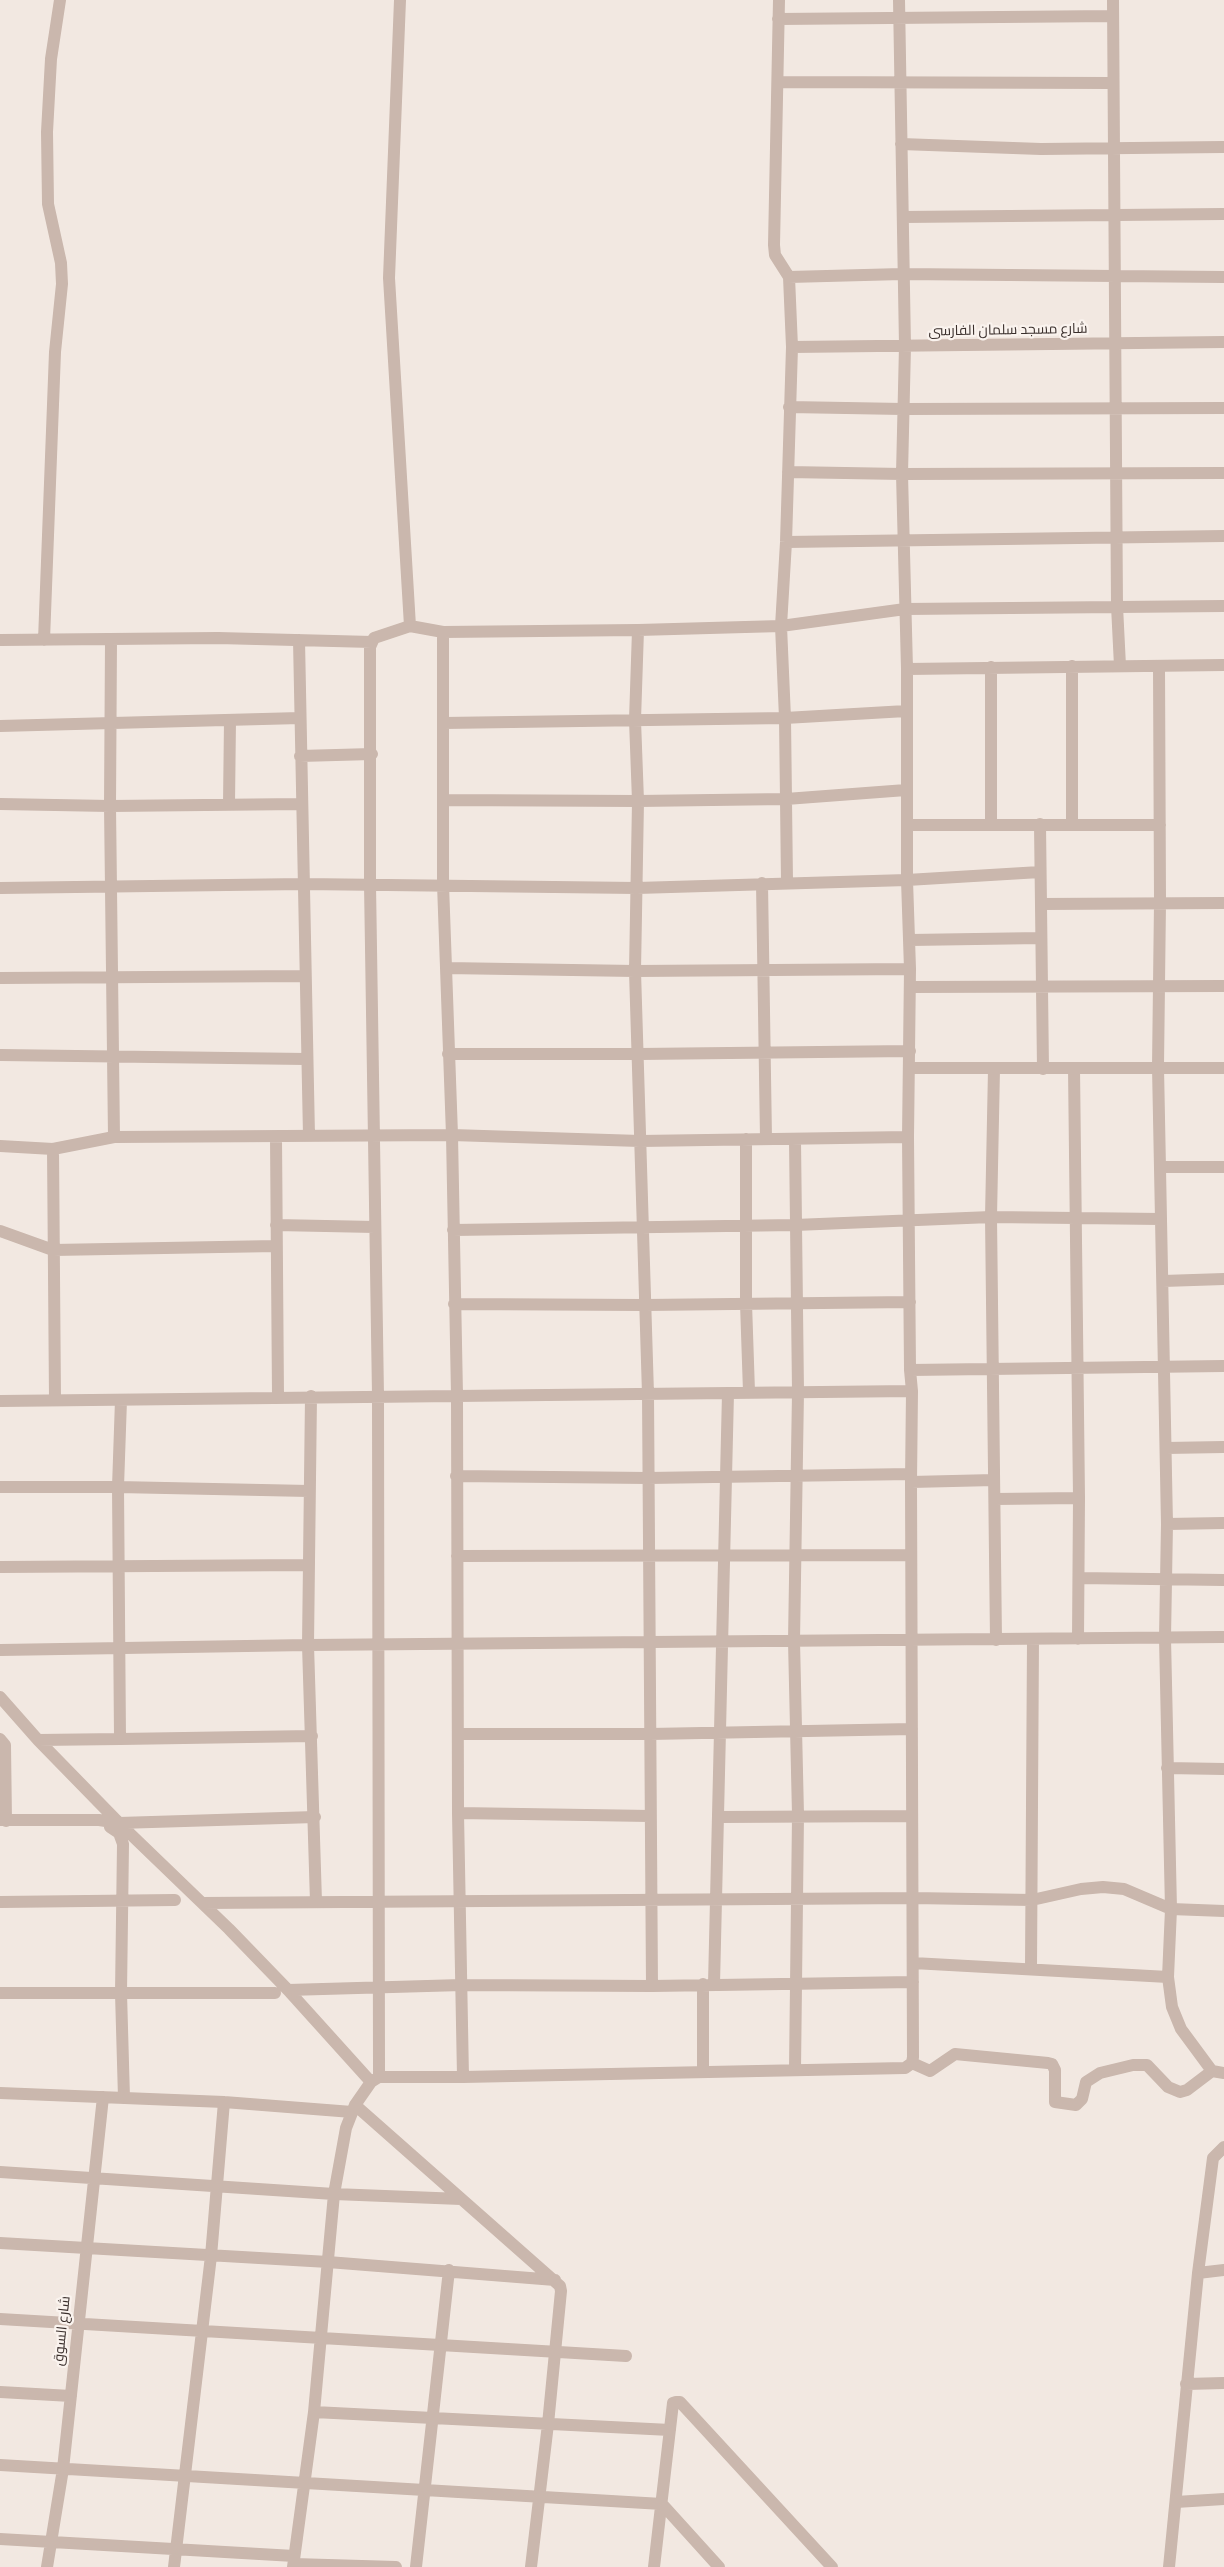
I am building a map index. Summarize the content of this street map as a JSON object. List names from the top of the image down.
{
  "streets": {
    "street": ["شارع مسجد سلمان الفارسى", "شارع السوق"]
  }
}
